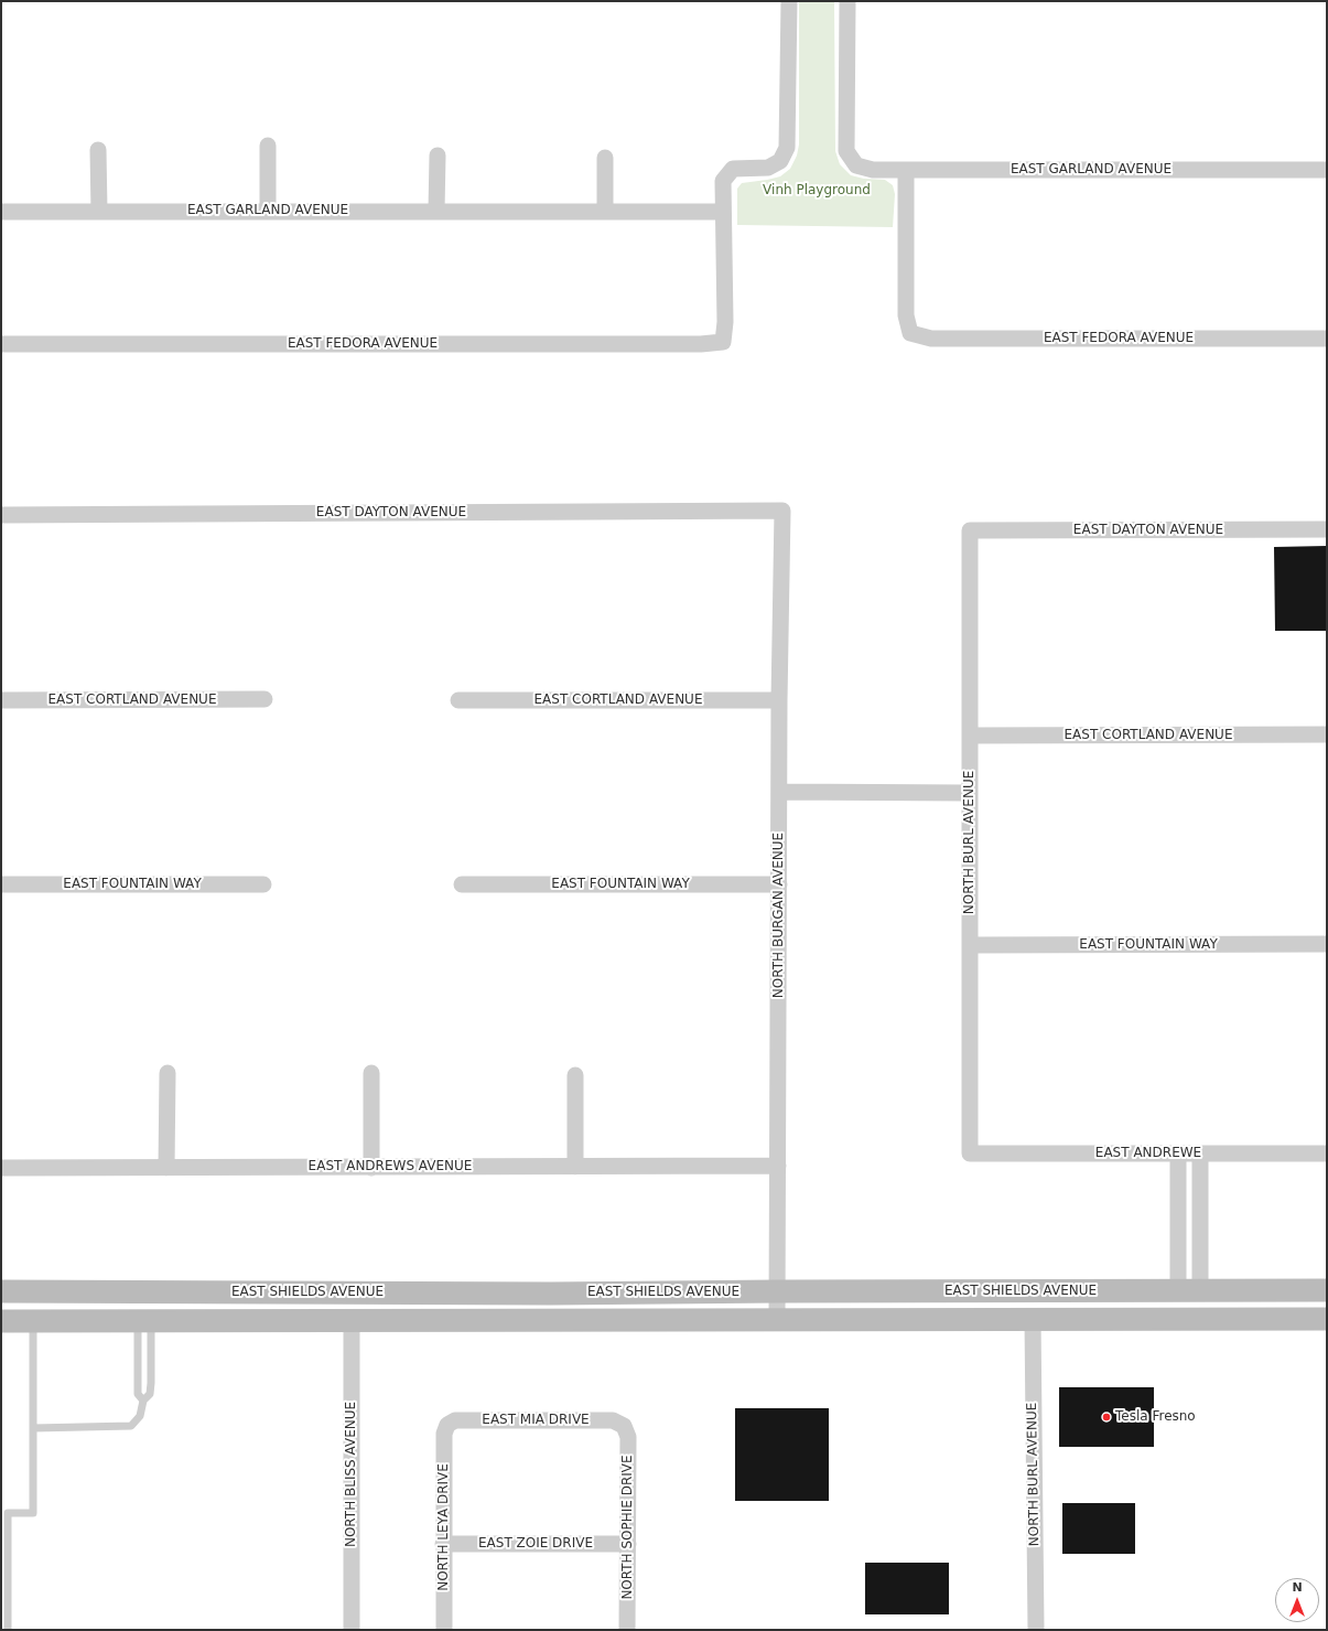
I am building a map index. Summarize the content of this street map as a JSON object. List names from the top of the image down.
{
  "streets": {
    "main road": ["EAST SHIELDS AVENUE"],
    "street": [
      "EAST GARLAND AVENUE",
      "EAST FEDORA AVENUE",
      "EAST DAYTON AVENUE",
      "EAST CORTLAND AVENUE",
      "NORTH BURL AVENUE",
      "EAST FOUNTAIN WAY",
      "NORTH BURGAN AVENUE",
      "EAST ANDREWE",
      "EAST ANDREWS AVENUE",
      "EAST MIA DRIVE",
      "NORTH BLISS AVENUE",
      "NORTH LEYA DRIVE",
      "NORTH SOPHIE DRIVE",
      "EAST ZOIE DRIVE"
    ]
  },
  "crossings": [
    ["EAST GARLAND AVENUE", "EAST FEDORA AVENUE"],
    ["EAST DAYTON AVENUE", "NORTH BURL AVENUE"],
    ["EAST DAYTON AVENUE", "NORTH BURGAN AVENUE"],
    ["EAST CORTLAND AVENUE", "NORTH BURL AVENUE"],
    ["EAST CORTLAND AVENUE", "NORTH BURGAN AVENUE"],
    ["NORTH BURL AVENUE", "EAST FOUNTAIN WAY"],
    ["NORTH BURL AVENUE", "EAST ANDREWE"],
    ["NORTH BURL AVENUE", "EAST SHIELDS AVENUE"],
    ["EAST FOUNTAIN WAY", "NORTH BURGAN AVENUE"],
    ["NORTH BURGAN AVENUE", "EAST ANDREWS AVENUE"],
    ["NORTH BURGAN AVENUE", "EAST SHIELDS AVENUE"],
    ["EAST SHIELDS AVENUE", "NORTH BLISS AVENUE"],
    ["EAST MIA DRIVE", "NORTH LEYA DRIVE"],
    ["EAST MIA DRIVE", "NORTH SOPHIE DRIVE"],
    ["NORTH LEYA DRIVE", "EAST ZOIE DRIVE"],
    ["NORTH SOPHIE DRIVE", "EAST ZOIE DRIVE"]
  ],
  "parks": ["Vinh Playground"],
  "places": ["Tesla Fresno"],
  "north": "top"
}
